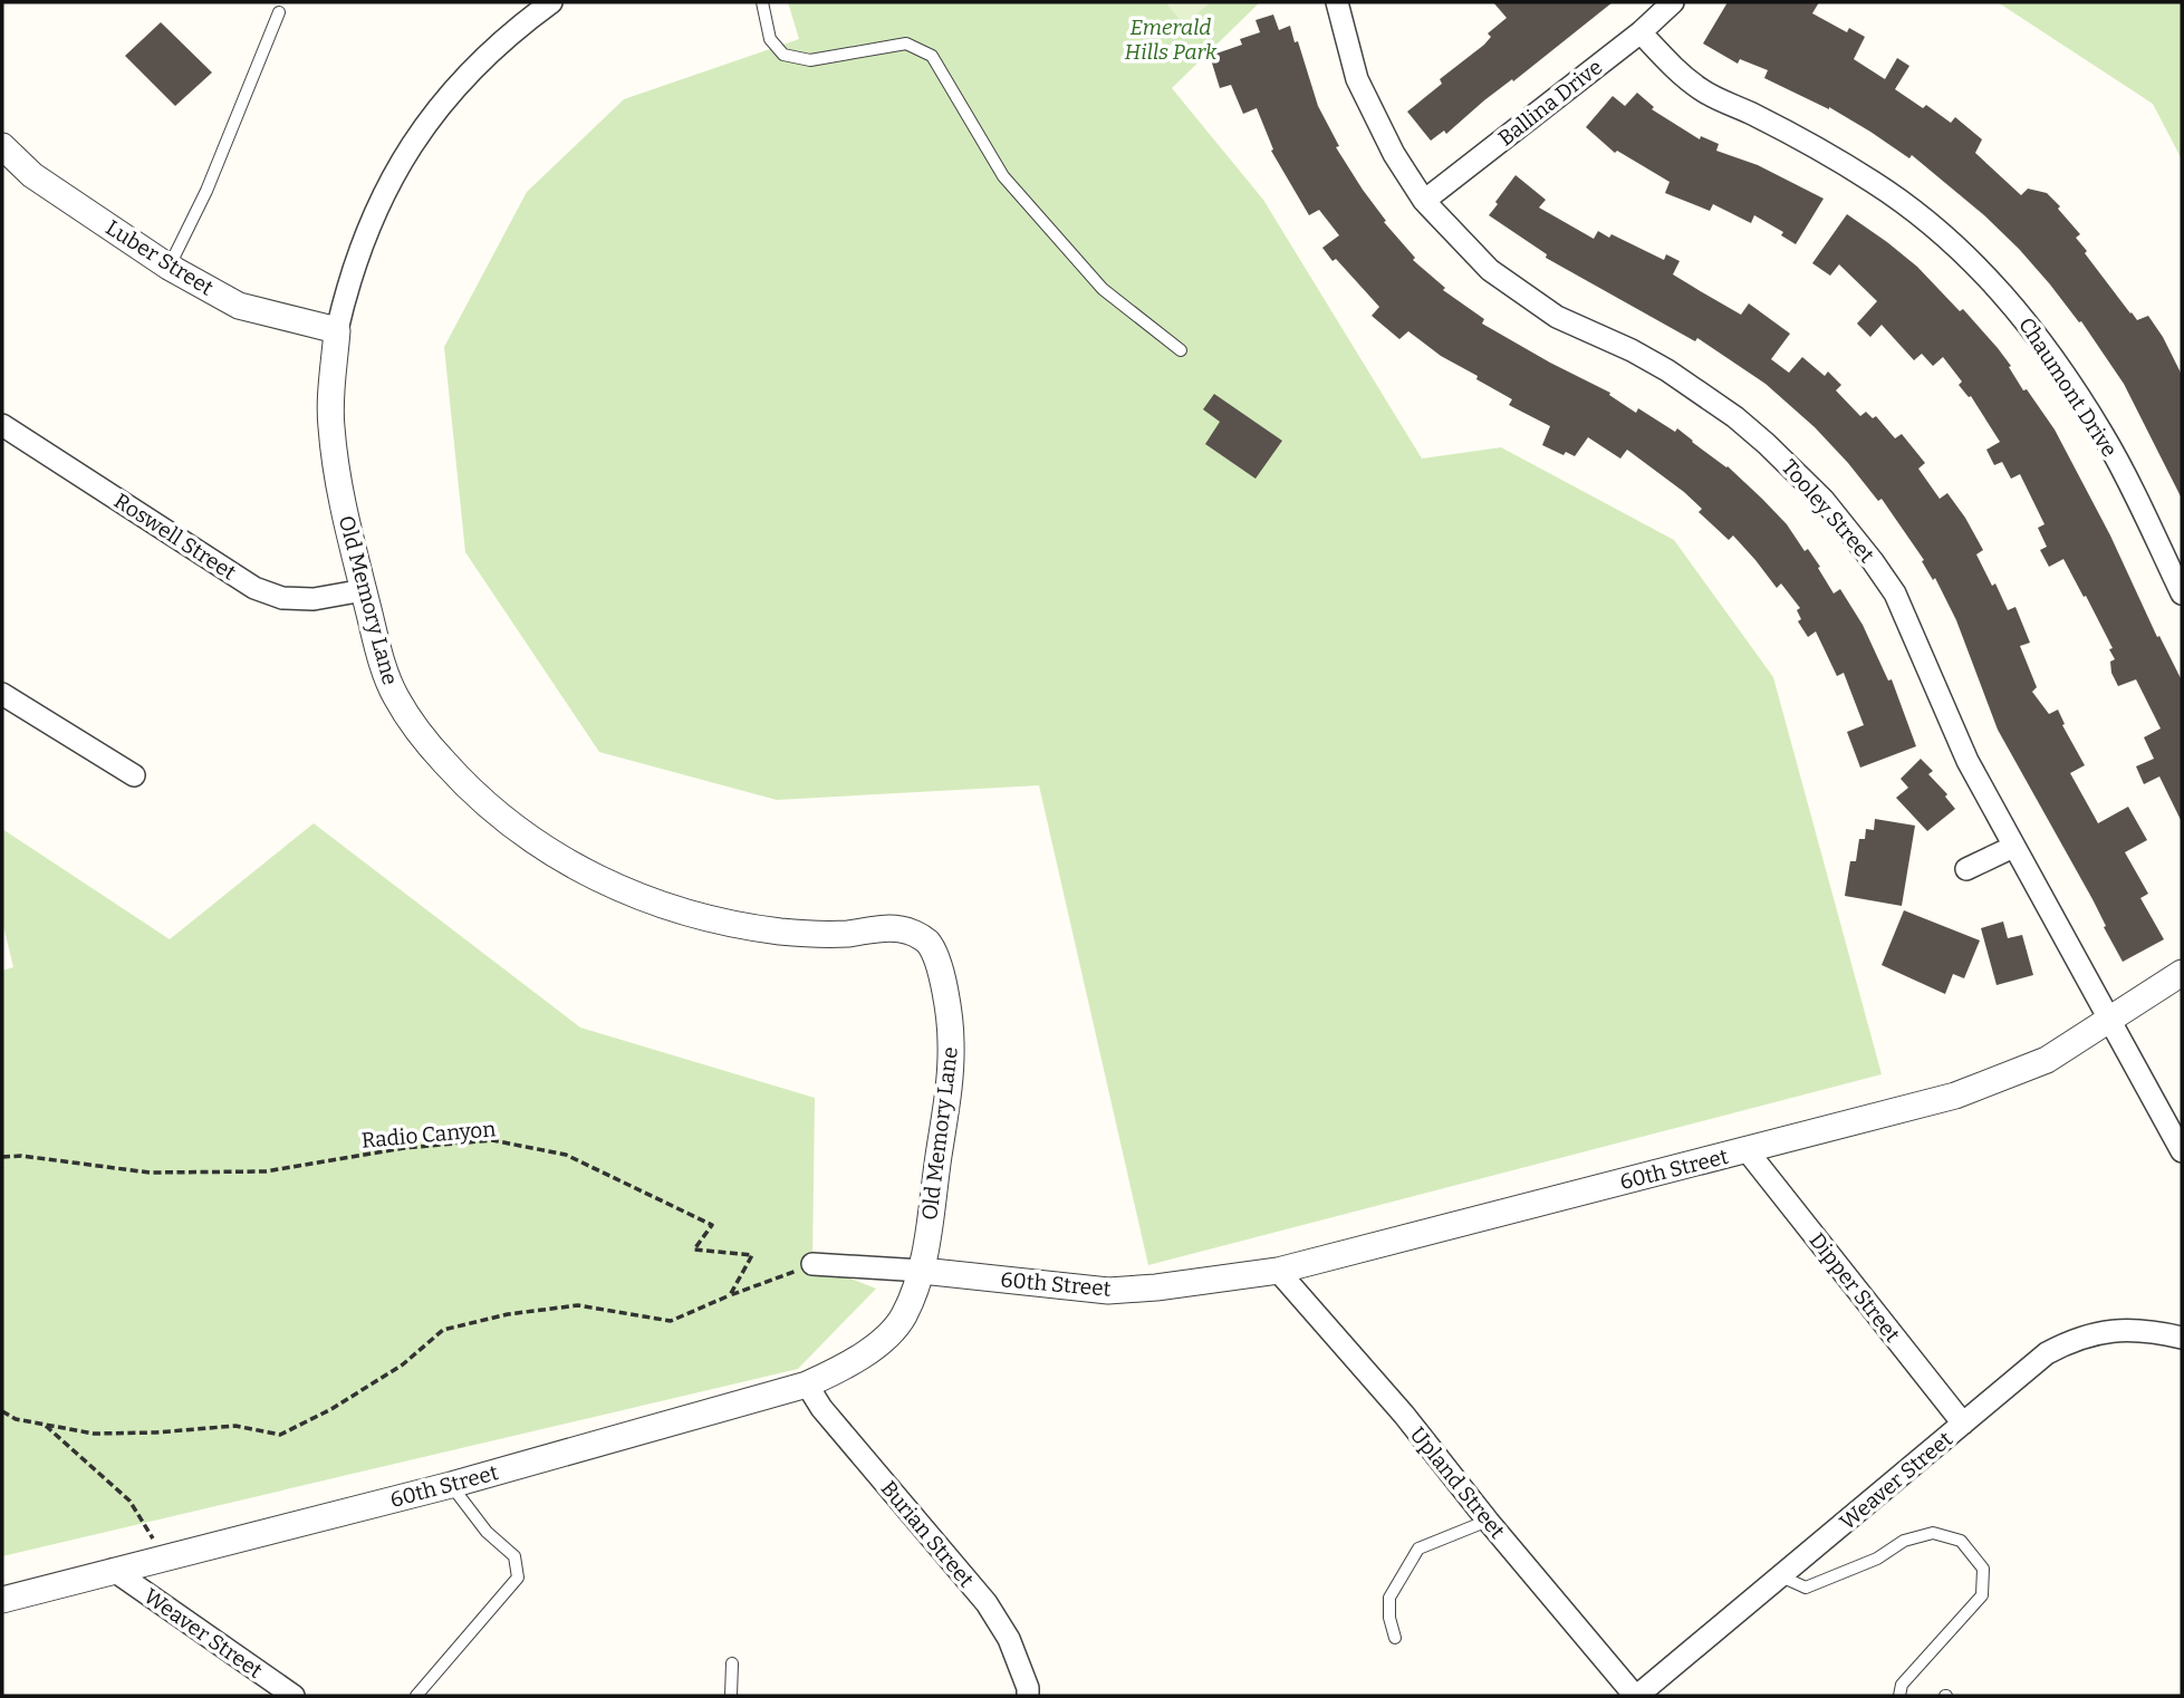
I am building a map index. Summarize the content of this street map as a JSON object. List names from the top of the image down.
{
  "streets": {
    "street": [
      "Ballina Drive",
      "Luber Street",
      "Chaumont Drive",
      "Tooley Street",
      "Roswell Street",
      "Old Memory Lane",
      "60th Street",
      "Dipper Street",
      "Weaver Street",
      "Upland Street",
      "Burian Street"
    ],
    "path": ["Radio Canyon"]
  },
  "crossings": [
    ["Ballina Drive", "Chaumont Drive"],
    ["Ballina Drive", "Tooley Street"],
    ["Luber Street", "Old Memory Lane"],
    ["Tooley Street", "60th Street"],
    ["Roswell Street", "Old Memory Lane"],
    ["Old Memory Lane", "60th Street"],
    ["60th Street", "Dipper Street"],
    ["60th Street", "Weaver Street"],
    ["60th Street", "Upland Street"],
    ["60th Street", "Burian Street"],
    ["Dipper Street", "Weaver Street"],
    ["Weaver Street", "Upland Street"]
  ],
  "parks": ["Emerald Hills Park"]
}
